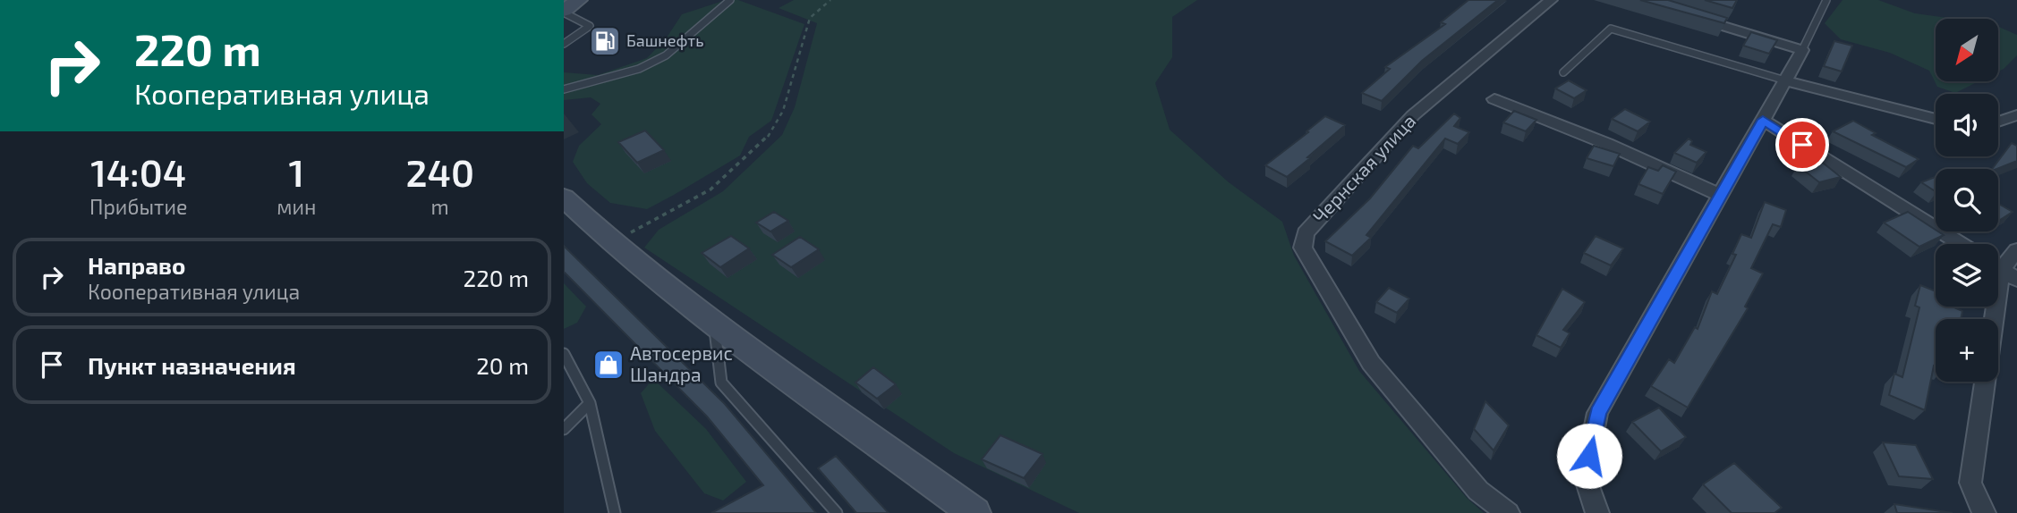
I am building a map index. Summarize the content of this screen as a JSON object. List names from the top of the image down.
{
  "streets": {
    "street": ["Чернская улица"]
  },
  "places": {
    "fuel station": ["Башнефть"],
    "shop": ["Автосервис Шандра"]
  },
  "north": "bottom left",
  "page": {
    "turn": ["220 m", "Кооперативная улица"],
    "map_buttons": "+",
    "eta": [
      "14:04",
      "Прибытие",
      "1",
      "мин",
      "240",
      "m"
    ],
    "list": [
      {
        "name": "Направо",
        "note": "Кооперативная улица",
        "value": "220 m"
      },
      {
        "name": "Пункт назначения",
        "value": "20 m"
      }
    ]
  }
}
